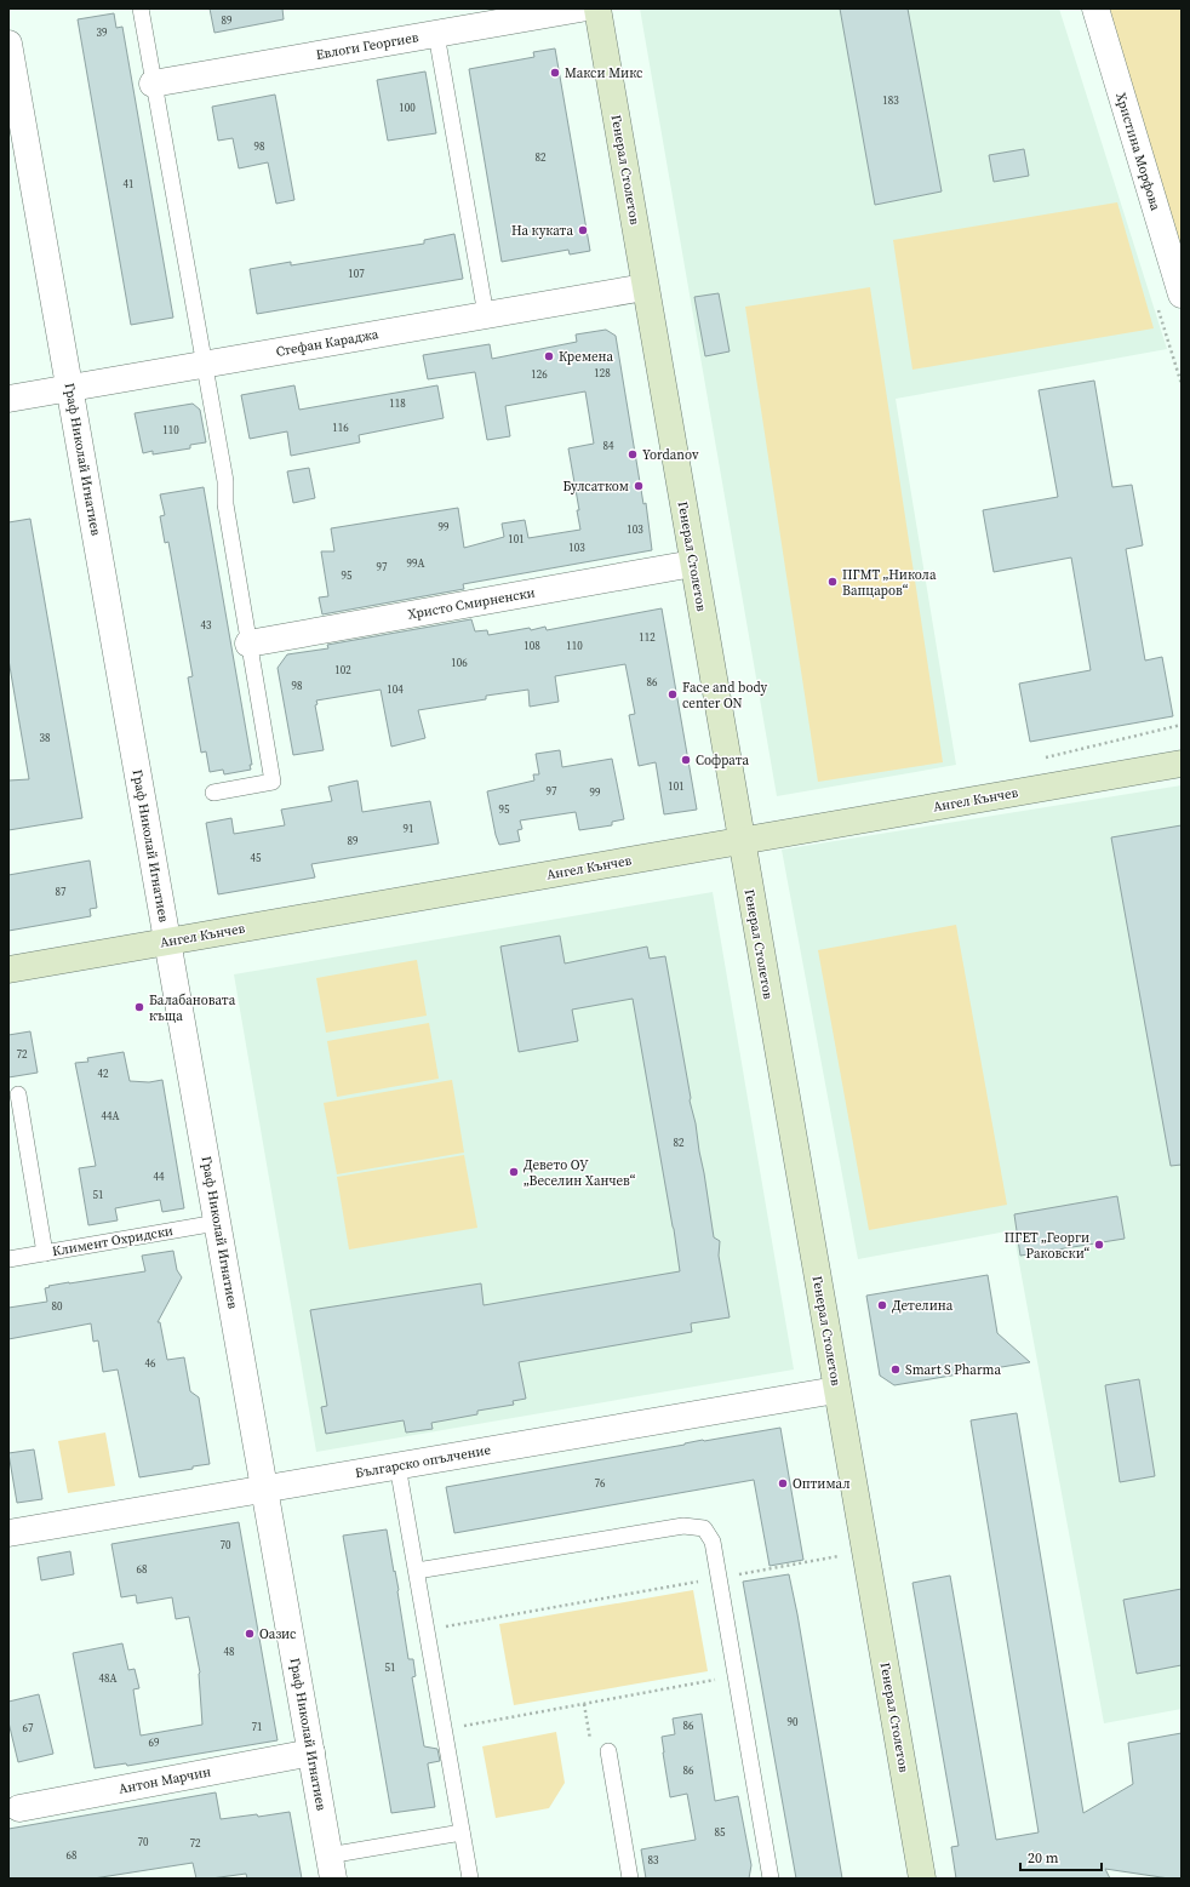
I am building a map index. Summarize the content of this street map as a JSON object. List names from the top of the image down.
{
  "streets": {
    "street": [
      "Евлоги Георгиев",
      "Христина Морфова",
      "Генерал Столетов",
      "Стефан Караджа",
      "Граф Николай Игнатиев",
      "Христо Смирненски",
      "Ангел Кънчев",
      "Българско опълчение",
      "Антон Марчин"
    ],
    "lane": ["Климент Охридски"]
  },
  "crossings": [
    ["Генерал Столетов", "Стефан Караджа"],
    ["Генерал Столетов", "Христо Смирненски"],
    ["Генерал Столетов", "Ангел Кънчев"],
    ["Генерал Столетов", "Българско опълчение"],
    ["Стефан Караджа", "Граф Николай Игнатиев"],
    ["Граф Николай Игнатиев", "Ангел Кънчев"],
    ["Граф Николай Игнатиев", "Климент Охридски"],
    ["Граф Николай Игнатиев", "Българско опълчение"],
    ["Граф Николай Игнатиев", "Антон Марчин"]
  ],
  "places": [
    "Макси Микс",
    "На куката",
    "Кремена",
    "Yordanov",
    "Булсатком",
    "ПГМТ „Никола Вапцаров“",
    "Face and body center ON",
    "Софрата",
    "Балабановата къща",
    "Девето ОУ „Веселин Ханчев“",
    "ПГЕТ „Георги Раковски“",
    "Детелина",
    "Smart S Pharma",
    "Оптимал",
    "Оазис"
  ],
  "house_numbers": [
    "89",
    "39",
    "183",
    "100",
    "98",
    "82",
    "41",
    "107",
    "128",
    "126",
    "118",
    "116",
    "110",
    "84",
    "99",
    "103",
    "101",
    "103",
    "99A",
    "97",
    "95",
    "43",
    "112",
    "108",
    "110",
    "106",
    "102",
    "86",
    "98",
    "104",
    "38",
    "101",
    "97",
    "99",
    "95",
    "91",
    "89",
    "45",
    "87",
    "72",
    "42",
    "44A",
    "82",
    "44",
    "51",
    "80",
    "46",
    "76",
    "70",
    "68",
    "48",
    "51",
    "48А",
    "90",
    "86",
    "71",
    "67",
    "69",
    "86",
    "85",
    "70",
    "72",
    "68",
    "83"
  ],
  "scale_bar": "20 m"
}
